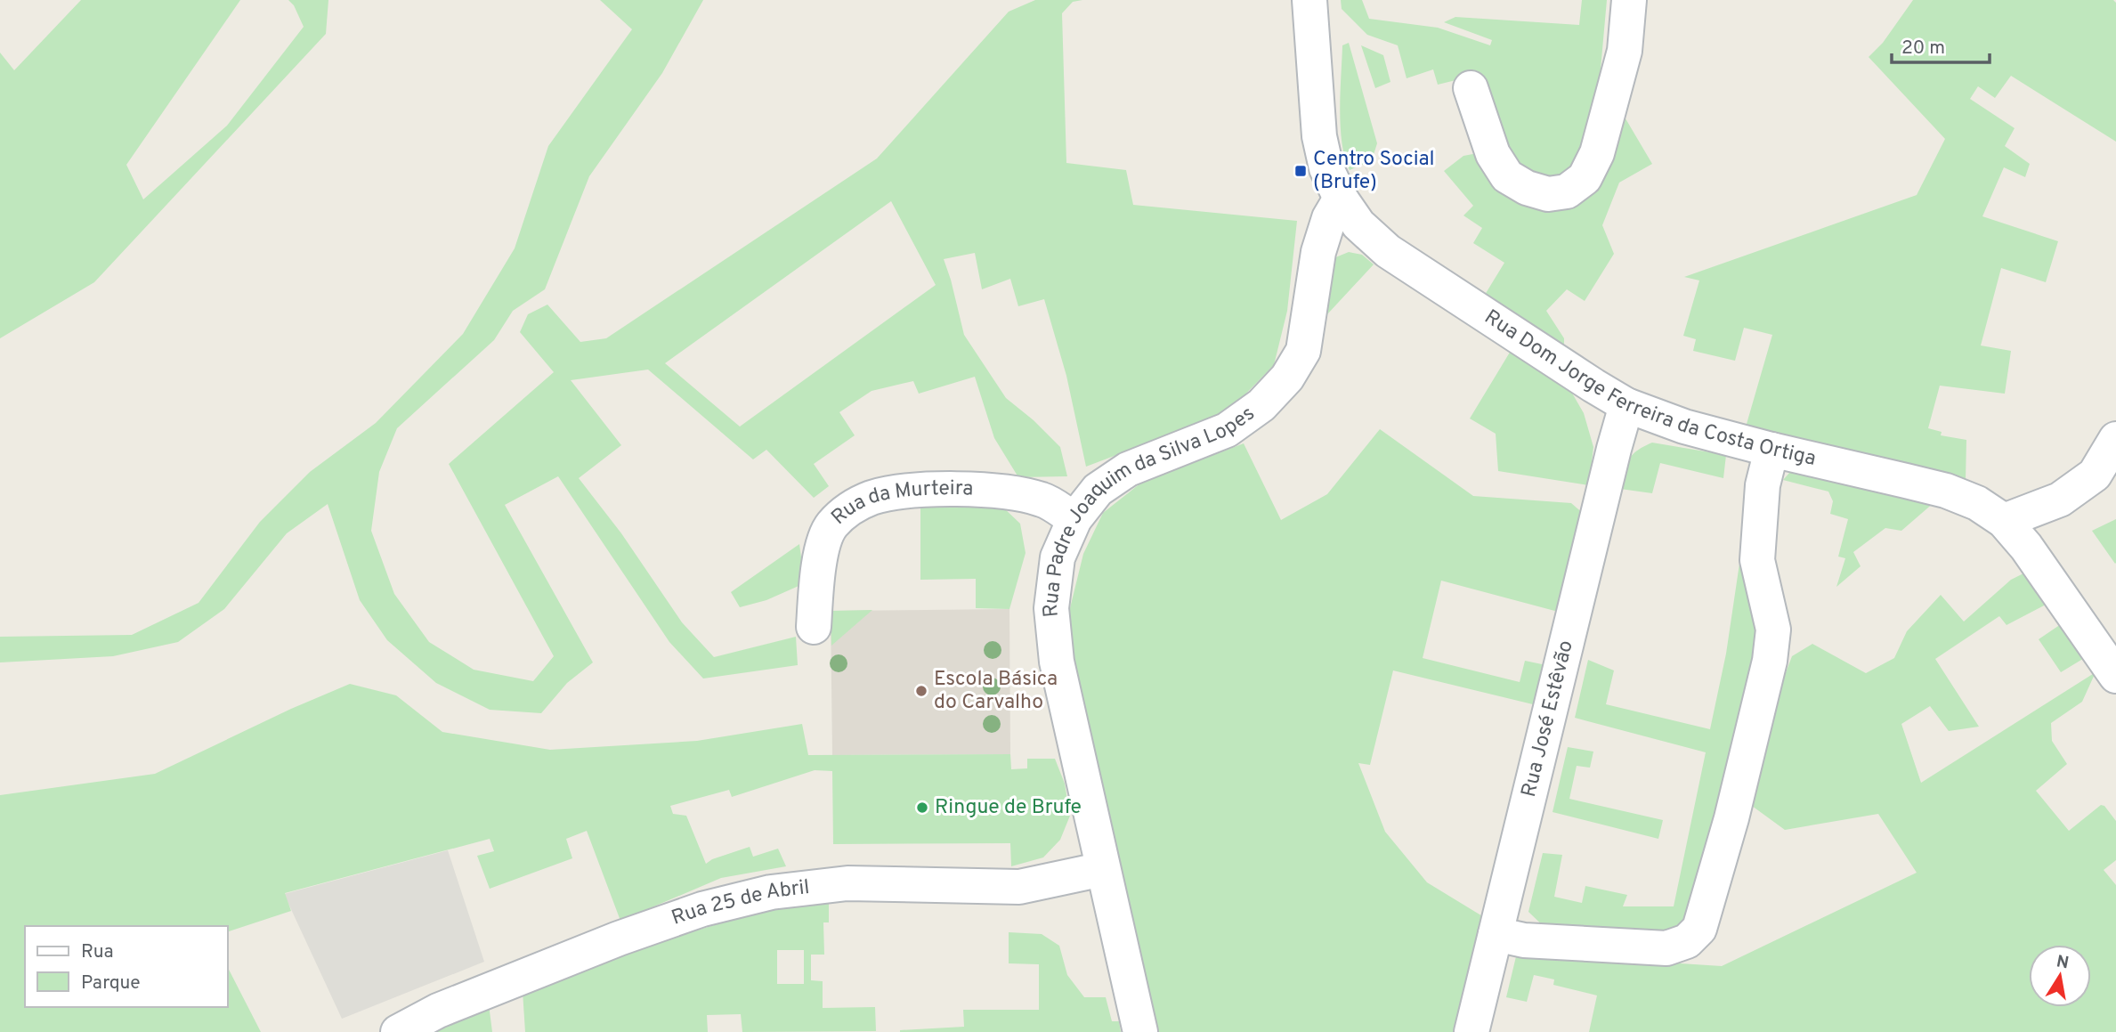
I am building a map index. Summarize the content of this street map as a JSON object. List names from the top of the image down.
{
  "streets": {
    "street": [
      "Rua Dom Jorge Ferreira da Costa Ortiga",
      "Rua da Murteira",
      "Rua Padre Joaquim da Silva Lopes",
      "Rua José Estêvão",
      "Rua 25 de Abril"
    ]
  },
  "crossings": [
    ["Rua Dom Jorge Ferreira da Costa Ortiga", "Rua Padre Joaquim da Silva Lopes"],
    ["Rua Dom Jorge Ferreira da Costa Ortiga", "Rua José Estêvão"],
    ["Rua da Murteira", "Rua Padre Joaquim da Silva Lopes"],
    ["Rua Padre Joaquim da Silva Lopes", "Rua 25 de Abril"]
  ],
  "places": {
    "transit": ["Centro Social (Brufe)"],
    "other": ["Escola Básica do Carvalho", "Ringue de Brufe"]
  },
  "legend": ["Rua", "Parque"],
  "scale_bar": "20 m",
  "north": "top"
}
